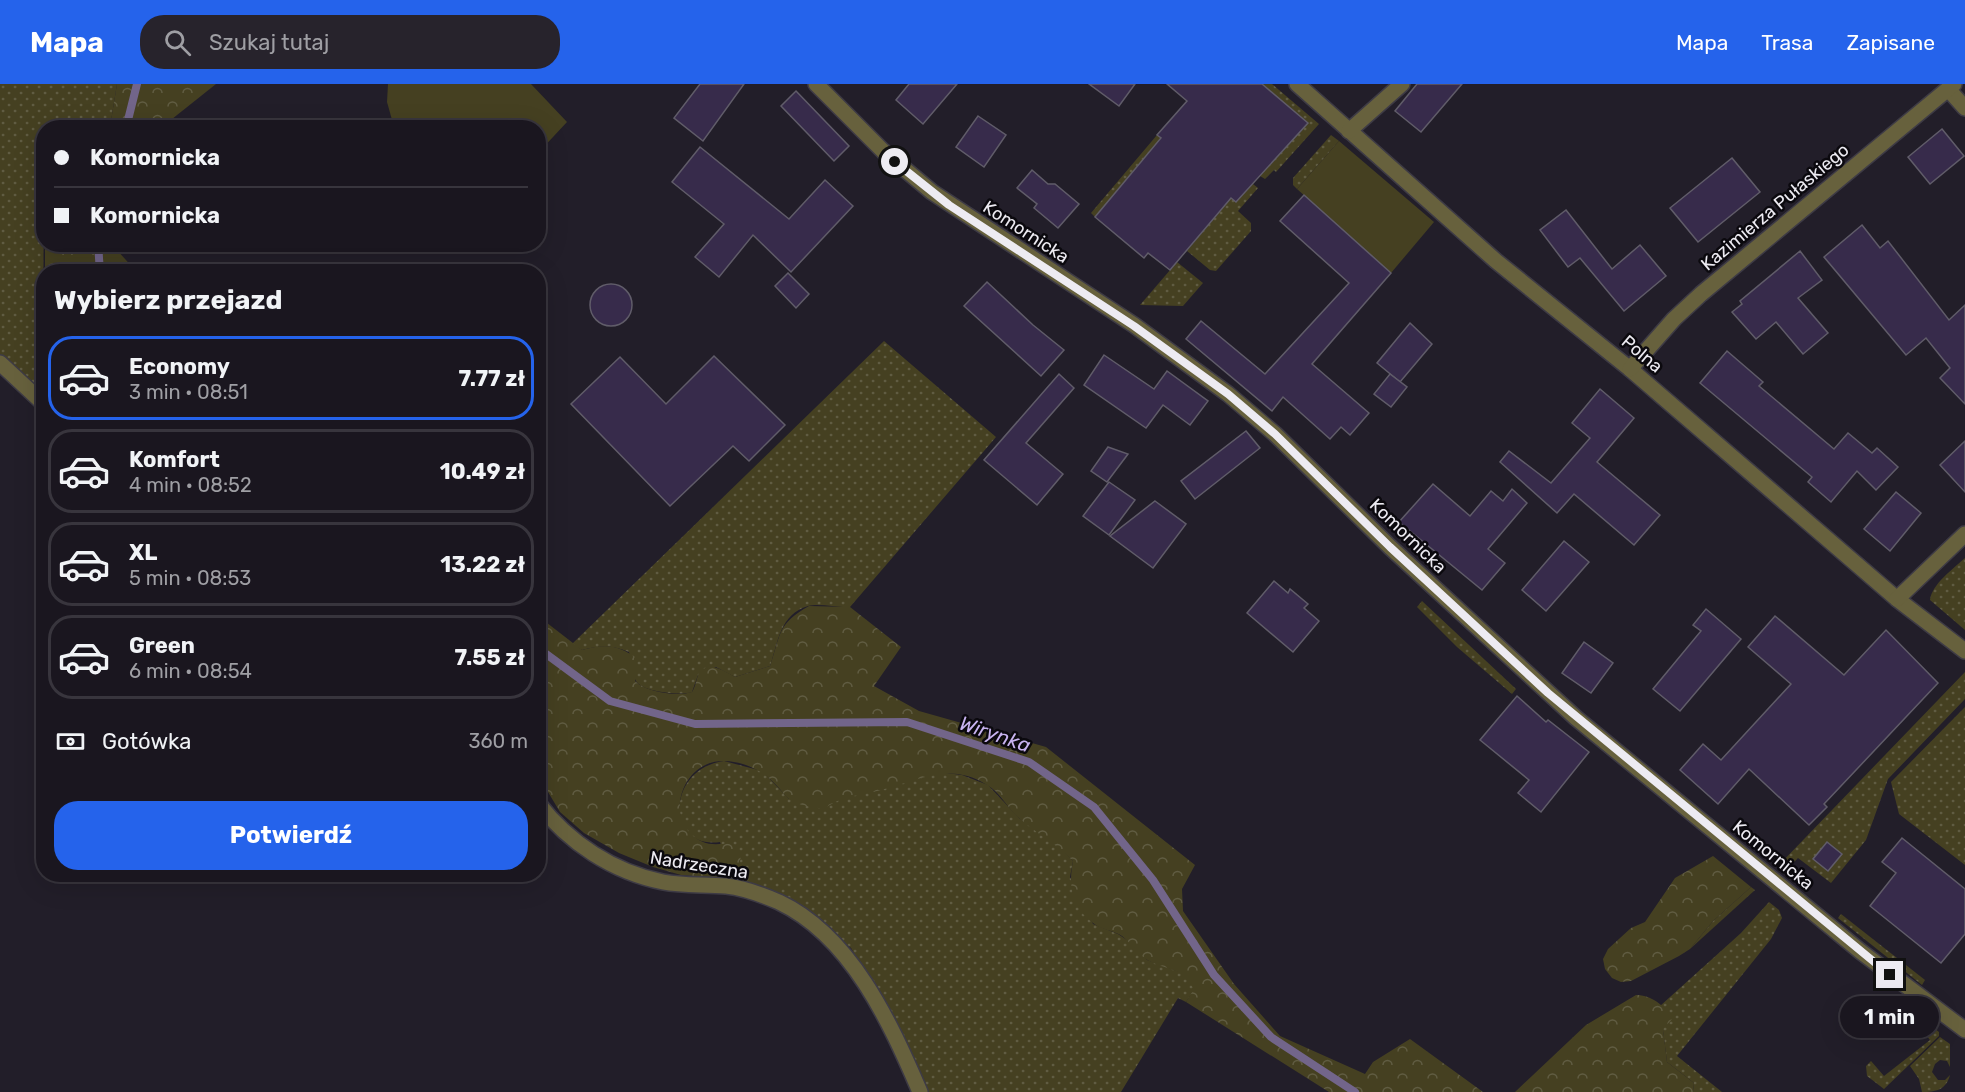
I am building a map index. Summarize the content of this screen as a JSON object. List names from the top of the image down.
{
  "streets": {
    "street": [
      "Kazimierza Pułaskiego",
      "Komornicka",
      "Polna",
      "Nadrzeczna"
    ]
  },
  "crossings": [
    ["Kazimierza Pułaskiego", "Polna"]
  ],
  "water": ["Wirynka"],
  "page": {
    "header": "Mapa",
    "search": "Szukaj tutaj",
    "nav": ["Mapa", "Trasa", "Zapisane"],
    "banner": ["Komornicka", "Komornicka"],
    "heading": "Wybierz przejazd",
    "list": [
      {
        "name": "Economy",
        "note": "3 min · 08:51",
        "value": "7.77 zł"
      },
      {
        "name": "Komfort",
        "note": "4 min · 08:52",
        "value": "10.49 zł"
      },
      {
        "name": "XL",
        "note": "5 min · 08:53",
        "value": "13.22 zł"
      },
      {
        "name": "Green",
        "note": "6 min · 08:54",
        "value": "7.55 zł"
      }
    ],
    "pay": ["Gotówka", "360 m"],
    "buttons": "Potwierdź",
    "bubble": "1 min"
  }
}
